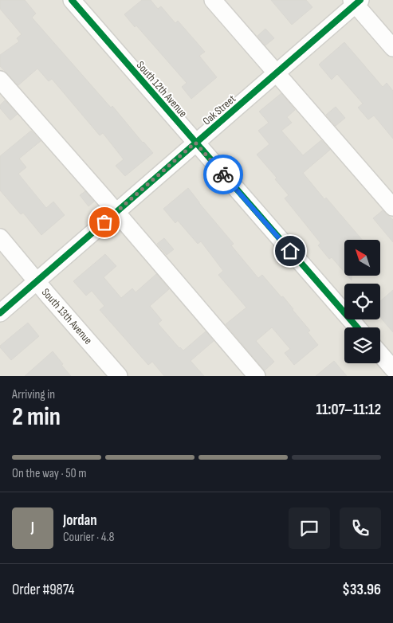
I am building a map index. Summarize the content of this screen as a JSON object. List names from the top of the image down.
{
  "streets": {
    "street": ["South 12th Avenue", "Oak Street", "South 13th Avenue"]
  },
  "crossings": [
    ["South 12th Avenue", "Oak Street"],
    ["Oak Street", "South 13th Avenue"]
  ],
  "north": "top left",
  "page": {
    "heading": ["2 min", "Arriving in", "11:07–11:12"],
    "panel": [
      "Jordan",
      "Courier · 4.8",
      "Order #9874",
      "$33.96"
    ],
    "bar": "On the way · 50 m",
    "round": "J"
  }
}
